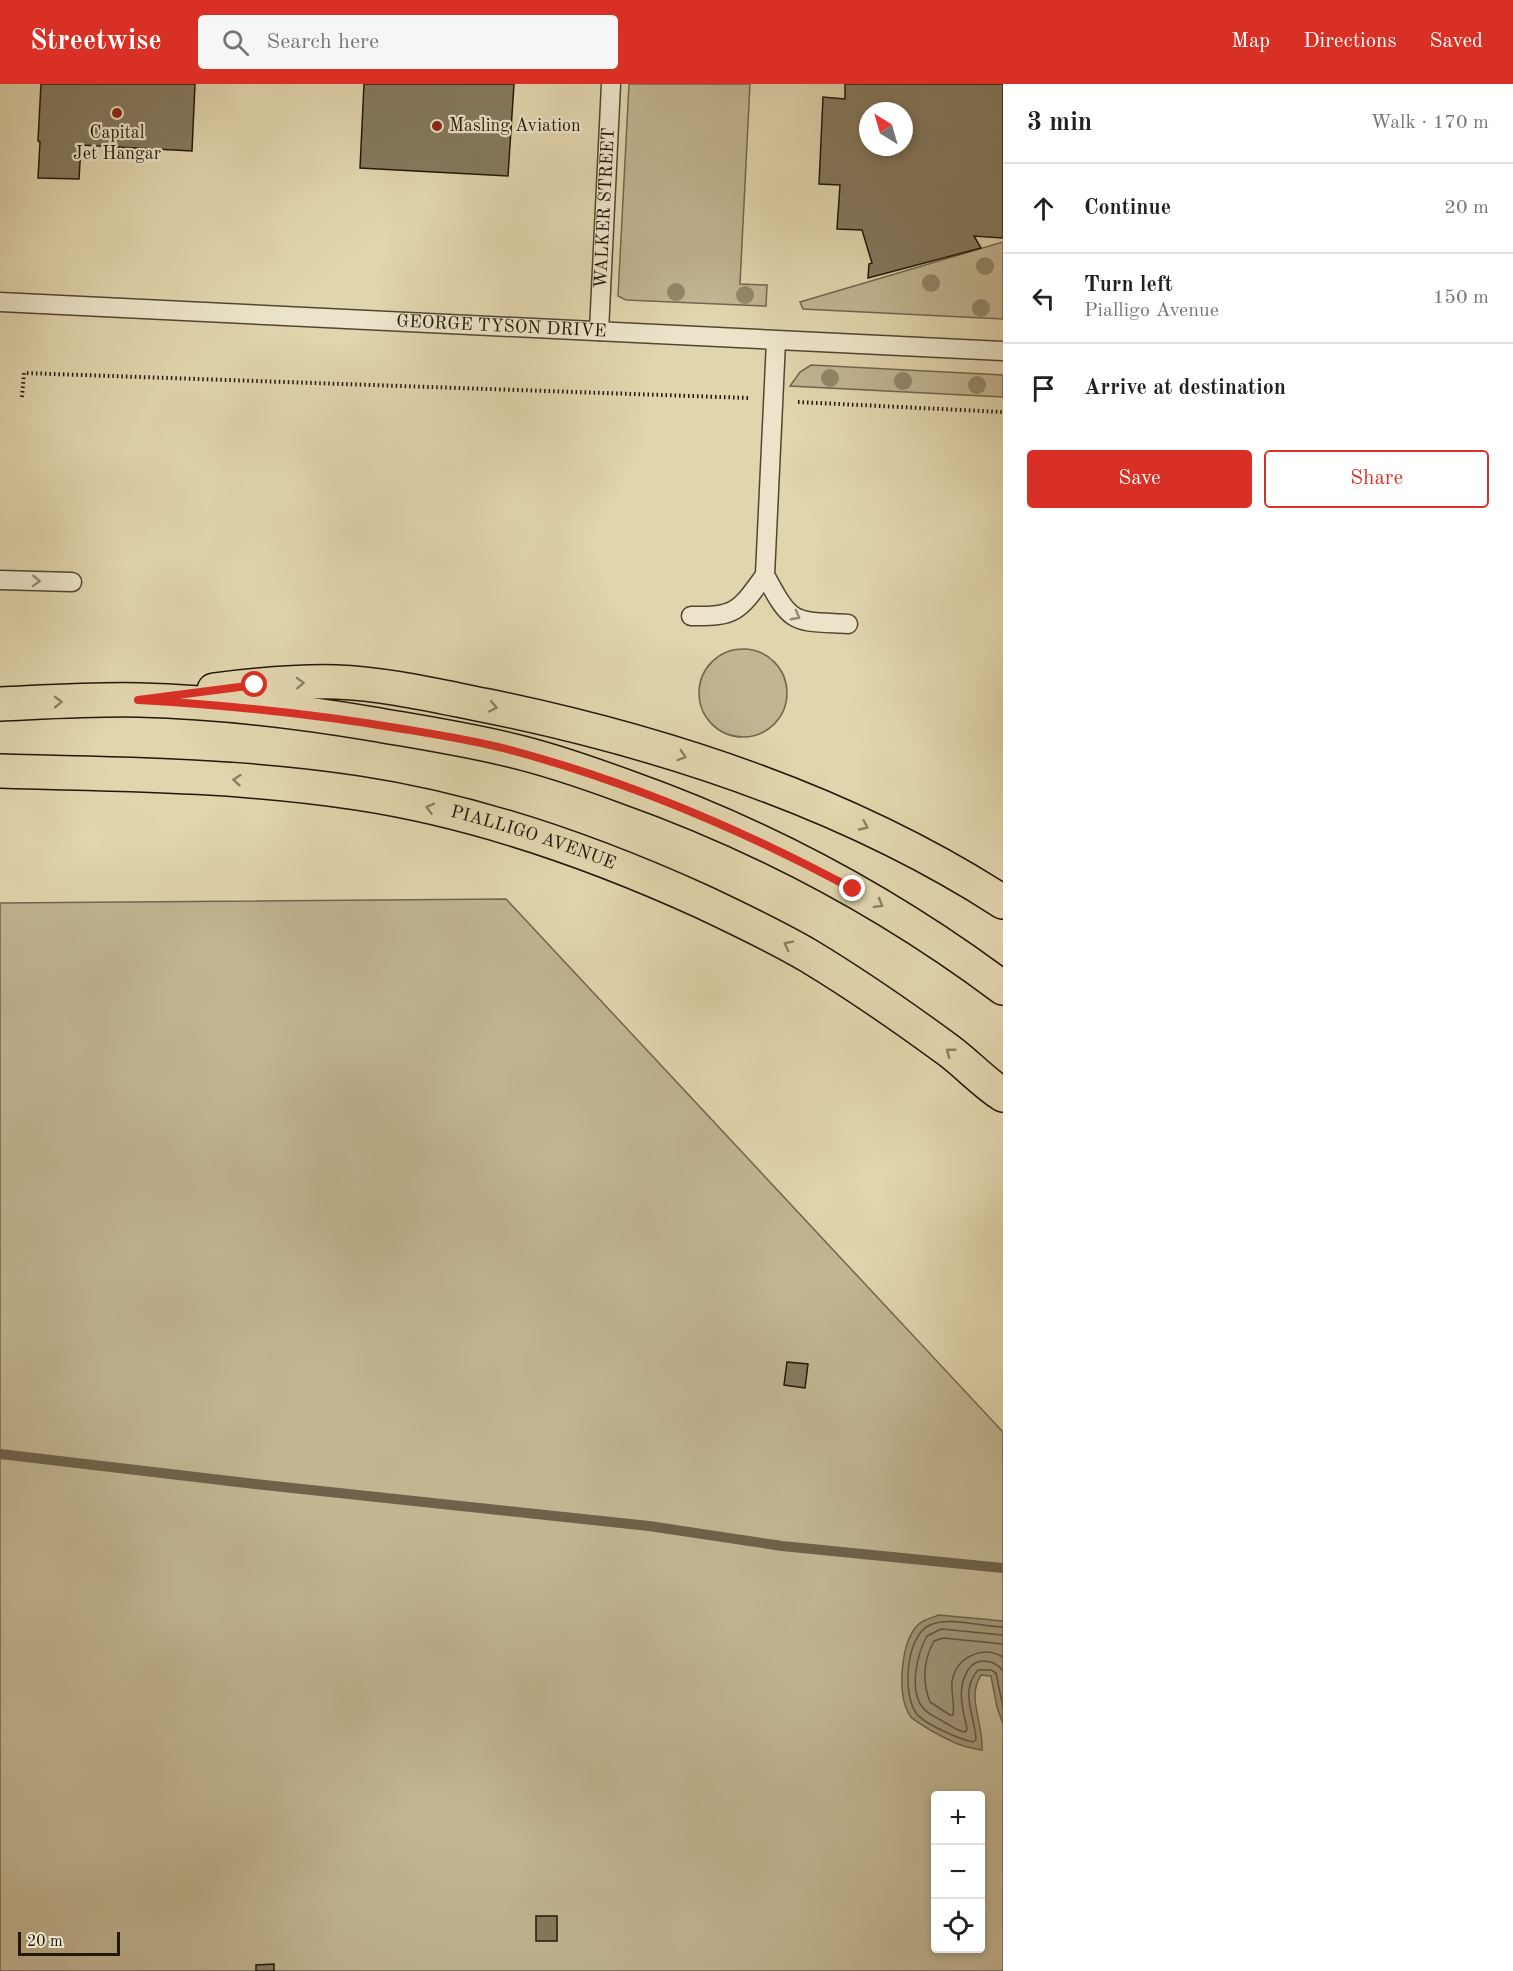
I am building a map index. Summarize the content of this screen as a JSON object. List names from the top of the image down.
{
  "streets": {
    "main road": ["PIALLIGO AVENUE"],
    "lane": ["WALKER STREET", "GEORGE TYSON DRIVE"]
  },
  "crossings": [
    ["WALKER STREET", "GEORGE TYSON DRIVE"]
  ],
  "places": ["Capital Jet Hangar", "Masling Aviation"],
  "scale_bar": "20 m",
  "north": "top left",
  "page": {
    "header": "Streetwise",
    "search": "Search here",
    "nav": ["Map", "Directions", "Saved"],
    "heading": ["3 min", "Walk · 170 m"],
    "list": [
      ["Continue", "20 m"],
      ["Turn left", "Pialligo Avenue", "150 m"],
      "Arrive at destination"
    ],
    "buttons": ["Save", "Share"],
    "map_buttons": ["+", "−"],
    "scale": "20 m"
  }
}
